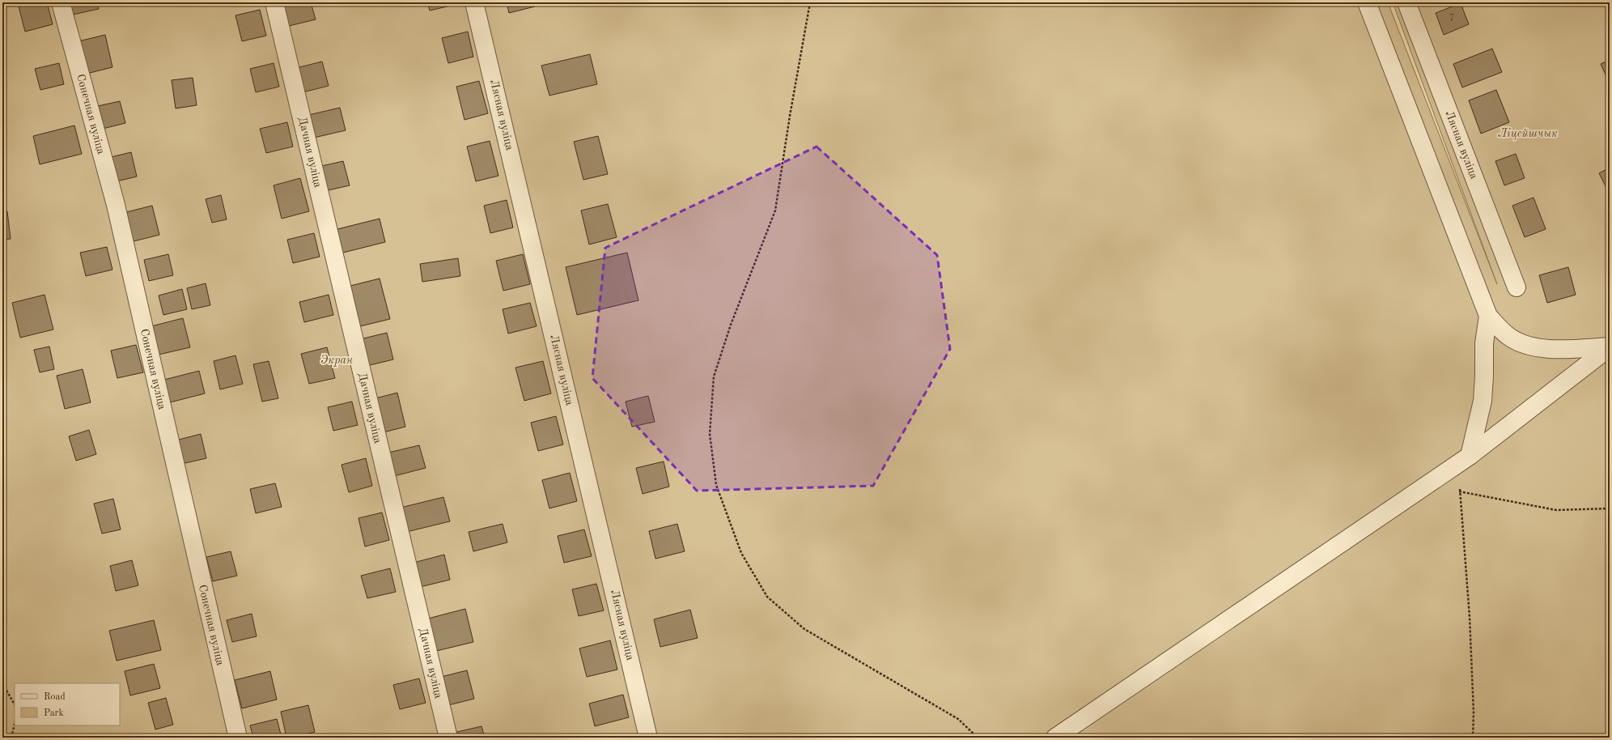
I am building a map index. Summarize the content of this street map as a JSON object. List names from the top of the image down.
{
  "streets": {
    "street": ["Сонечная вуліца", "Лясная вуліца", "Дачная вуліца"]
  },
  "parks": ["Ліцейшчык", "Экран"],
  "house_numbers": ["7"],
  "legend": ["Road", "Park"]
}
